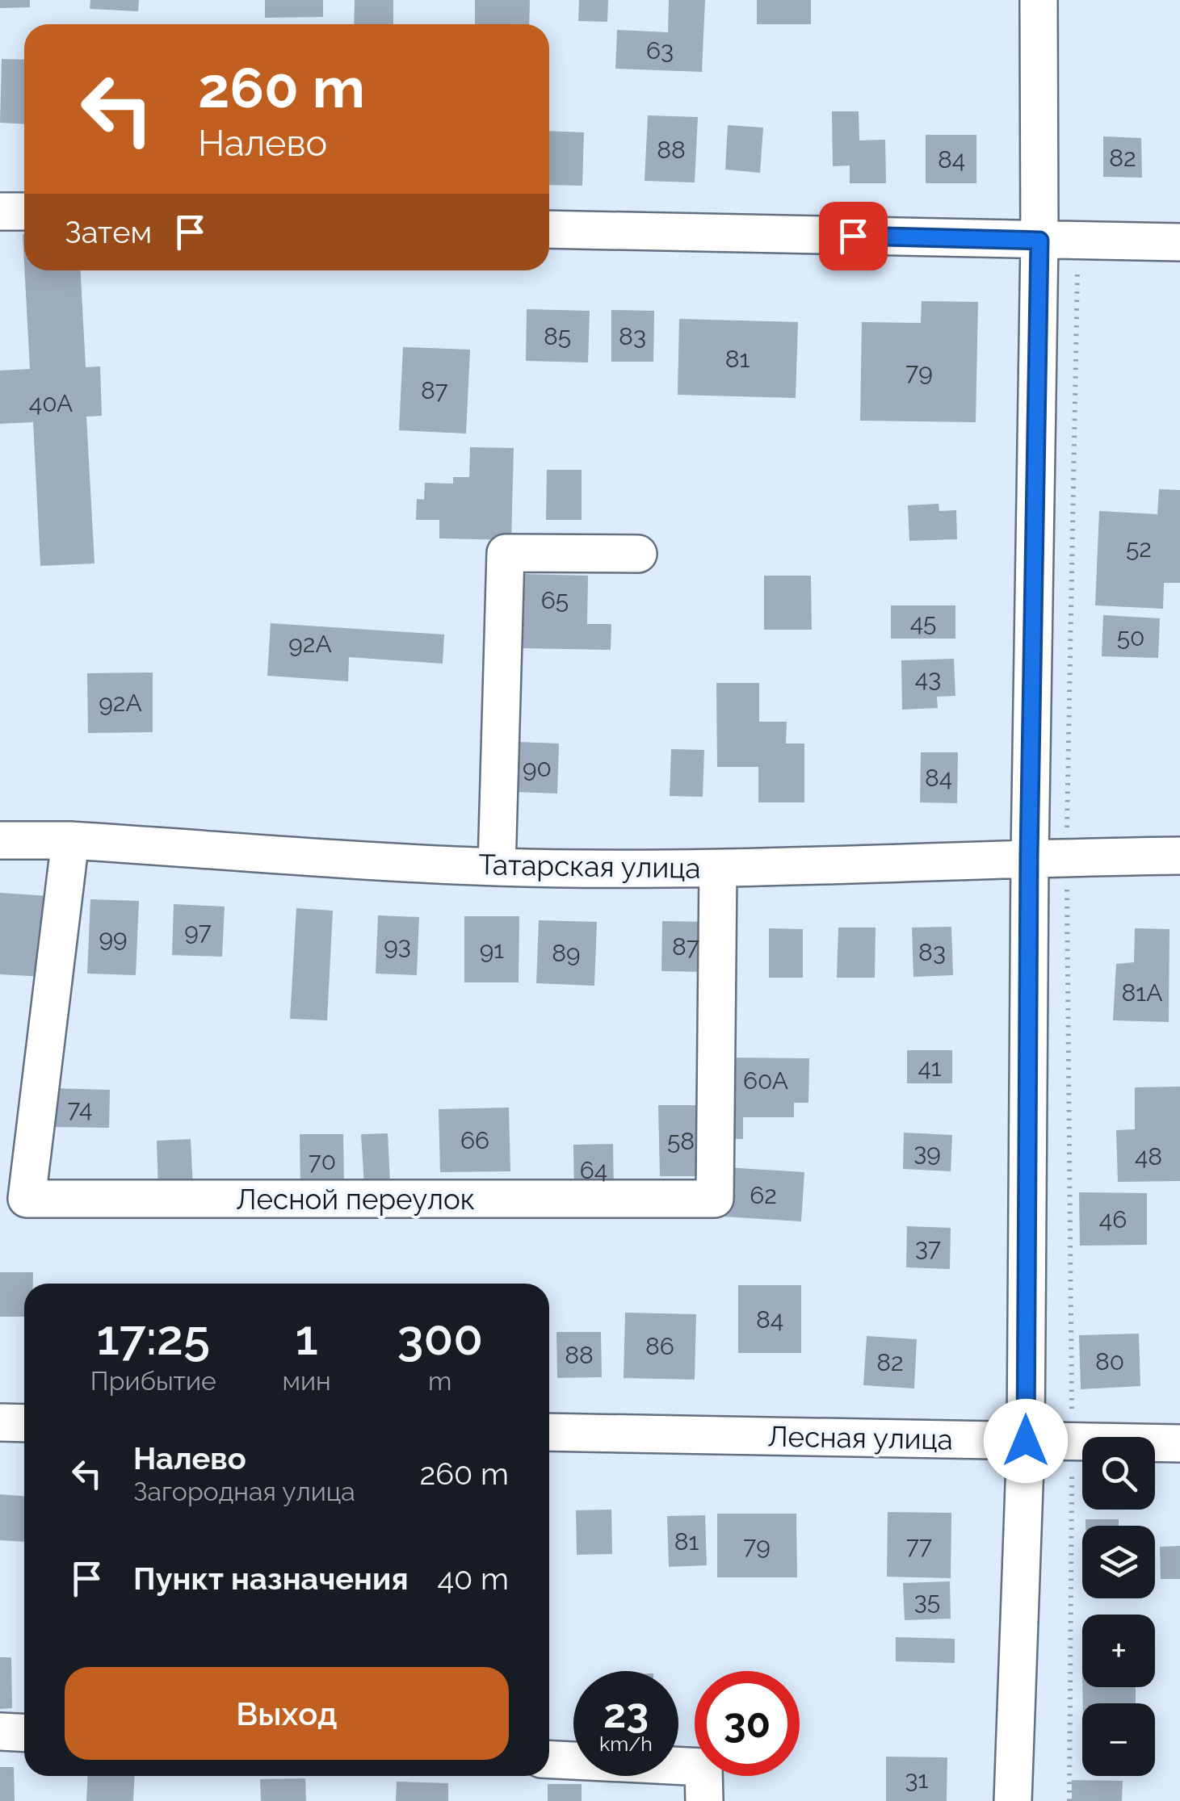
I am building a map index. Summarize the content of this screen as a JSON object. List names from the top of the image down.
{
  "streets": {
    "street": ["Татарская улица", "Лесной переулок", "Лесная улица"]
  },
  "crossings": [
    ["Татарская улица", "Лесной переулок"]
  ],
  "house_numbers": [
    "63",
    "88",
    "82",
    "84",
    "85",
    "83",
    "81",
    "79",
    "87",
    "40А",
    "52",
    "65",
    "45",
    "50",
    "92А",
    "43",
    "92А",
    "90",
    "84",
    "97",
    "99",
    "93",
    "87",
    "91",
    "83",
    "89",
    "81А",
    "41",
    "60А",
    "74",
    "66",
    "58",
    "39",
    "48",
    "70",
    "64",
    "62",
    "46",
    "37",
    "84",
    "86",
    "88",
    "80",
    "82",
    "81",
    "79",
    "77",
    "35",
    "31"
  ],
  "page": {
    "turn": ["260 m", "Налево"],
    "then": "Затем",
    "eta": [
      "17:25",
      "Прибытие",
      "1",
      "мин",
      "300",
      "m"
    ],
    "list": [
      {
        "name": "Налево",
        "note": "Загородная улица",
        "value": "260 m"
      },
      {
        "name": "Пункт назначения",
        "value": "40 m"
      }
    ],
    "map_buttons": ["+", "−"],
    "buttons": "Выход",
    "speed": "23 km/h",
    "limit": "30"
  }
}
